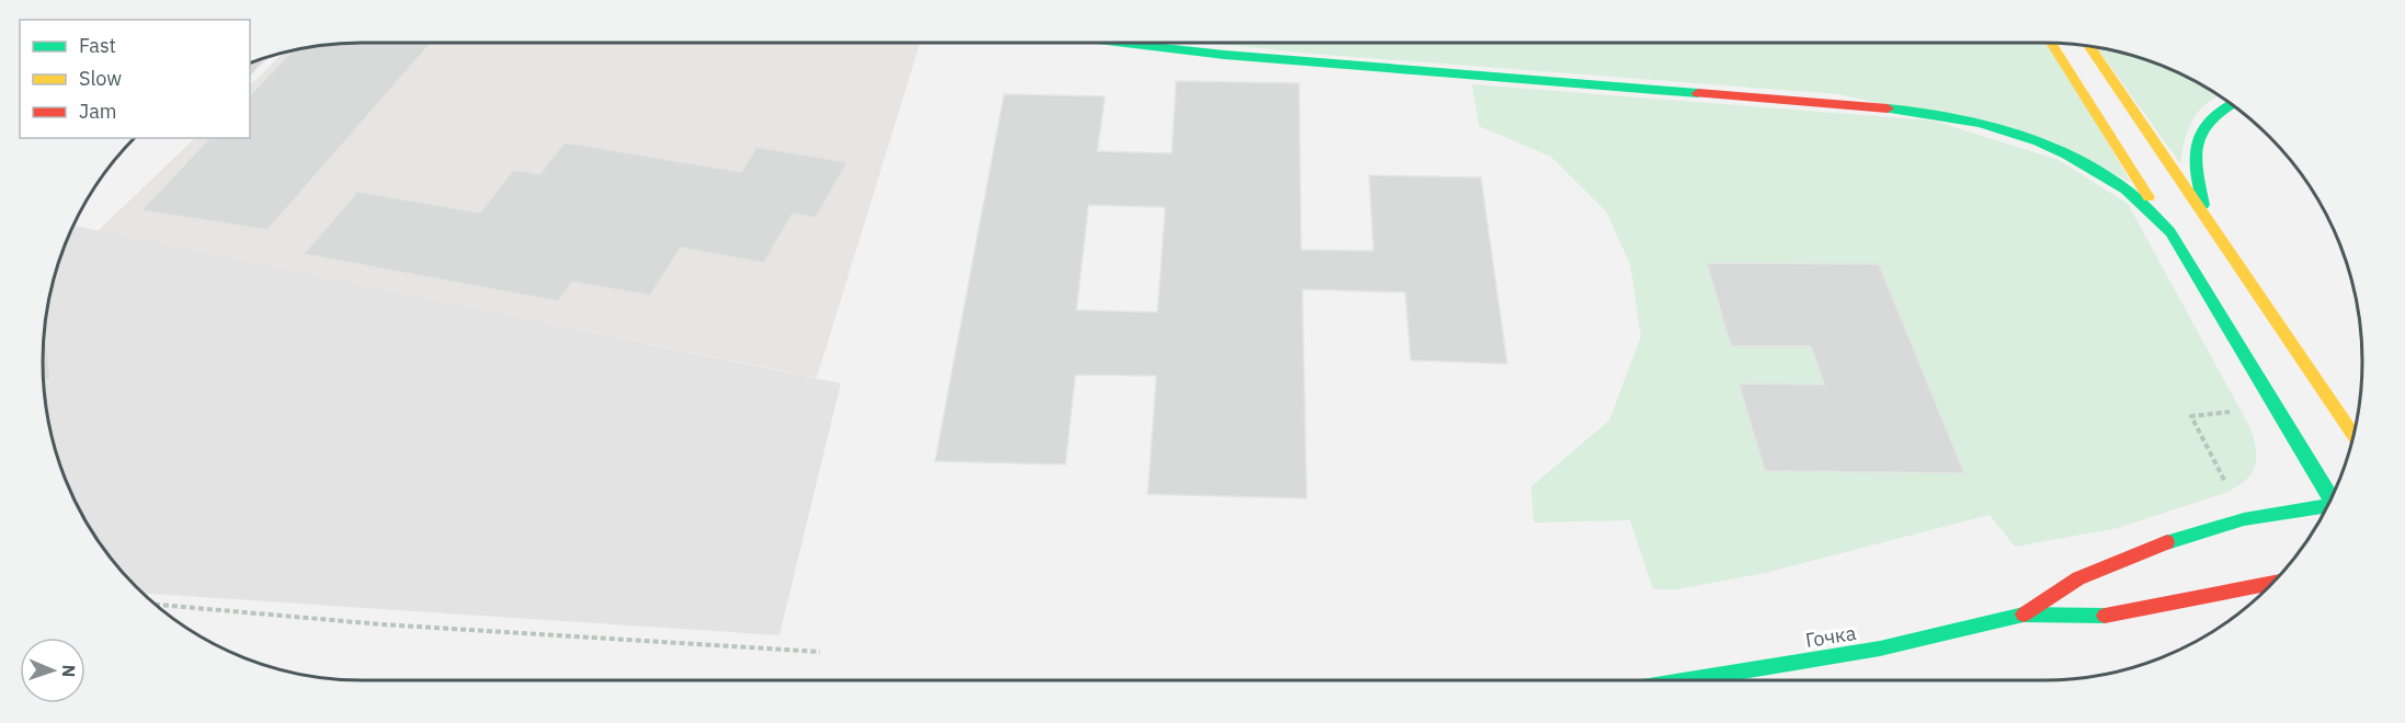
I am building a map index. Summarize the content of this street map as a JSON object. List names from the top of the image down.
{
  "streets": {
    "main road": ["Гочка"]
  },
  "legend": ["Fast", "Slow", "Jam"],
  "north": "right"
}
